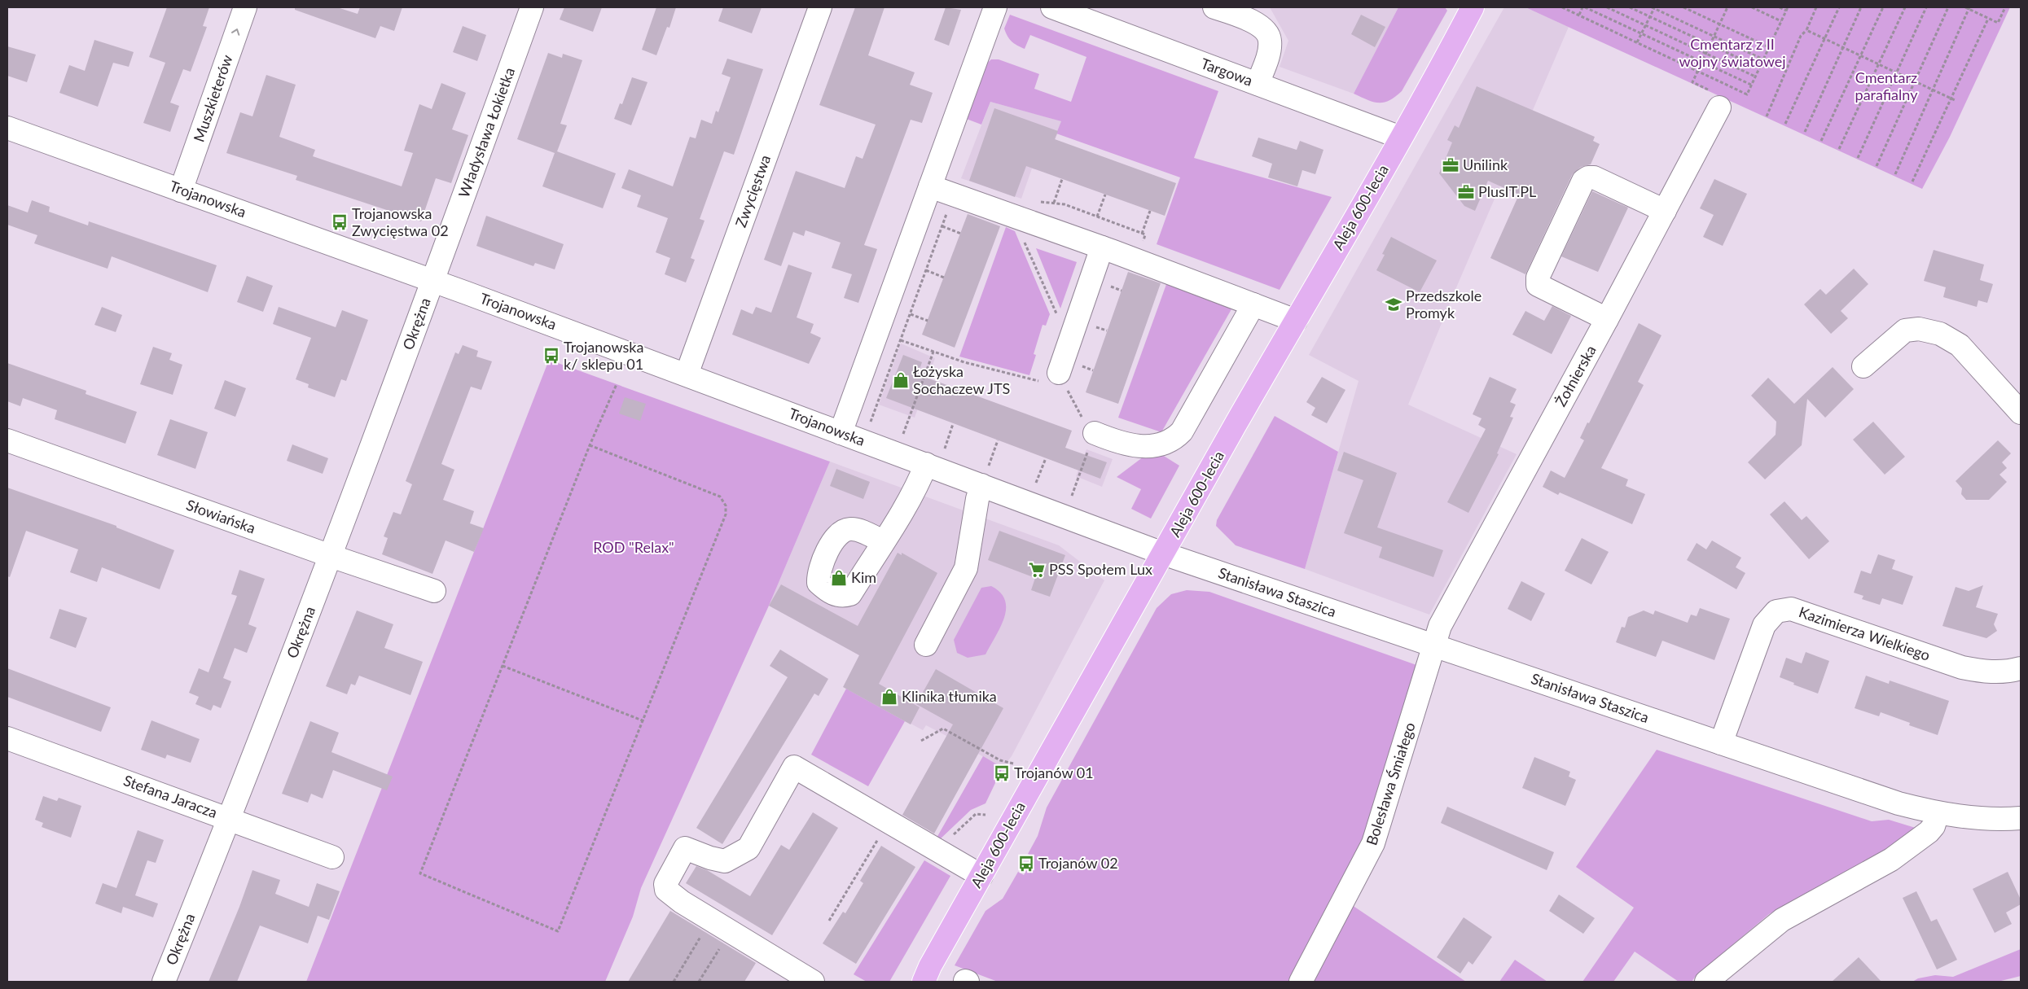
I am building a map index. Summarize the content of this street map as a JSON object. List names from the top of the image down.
{
  "streets": {
    "main road": ["Aleja 600-lecia"],
    "street": [
      "Targowa",
      "Muszkieterów",
      "Władysława Łokietka",
      "Zwycięstwa",
      "Trojanowska",
      "Okrężna",
      "Żołnierska",
      "Słowiańska",
      "Stanisława Staszica",
      "Kazimierza Wielkiego",
      "Bolesława Śmiałego",
      "Stefana Jaracza"
    ]
  },
  "crossings": [
    ["Targowa", "Aleja 600-lecia"],
    ["Muszkieterów", "Trojanowska"],
    ["Władysława Łokietka", "Trojanowska"],
    ["Władysława Łokietka", "Okrężna"],
    ["Zwycięstwa", "Trojanowska"],
    ["Trojanowska", "Aleja 600-lecia"],
    ["Trojanowska", "Okrężna"],
    ["Trojanowska", "Stanisława Staszica"],
    ["Aleja 600-lecia", "Stanisława Staszica"],
    ["Okrężna", "Słowiańska"],
    ["Okrężna", "Stefana Jaracza"],
    ["Żołnierska", "Stanisława Staszica"],
    ["Żołnierska", "Bolesława Śmiałego"],
    ["Stanisława Staszica", "Kazimierza Wielkiego"],
    ["Stanisława Staszica", "Bolesława Śmiałego"]
  ],
  "one_way": ["Muszkieterów"],
  "parks": ["Cmentarz z II wojny światowej", "Cmentarz parafialny", "ROD \"Relax\""],
  "places": {
    "office": ["Unilink", "PlusIT.PL"],
    "bus stop": [
      "Trojanowska Zwycięstwa 02",
      "Trojanowska k/ sklepu 01",
      "Trojanów 01",
      "Trojanów 02"
    ],
    "school or university": ["Przedszkole Promyk"],
    "shop": ["Łożyska Sochaczew JTS", "Kim", "Klinika tłumika"],
    "supermarket": ["PSS Społem Lux"]
  }
}
